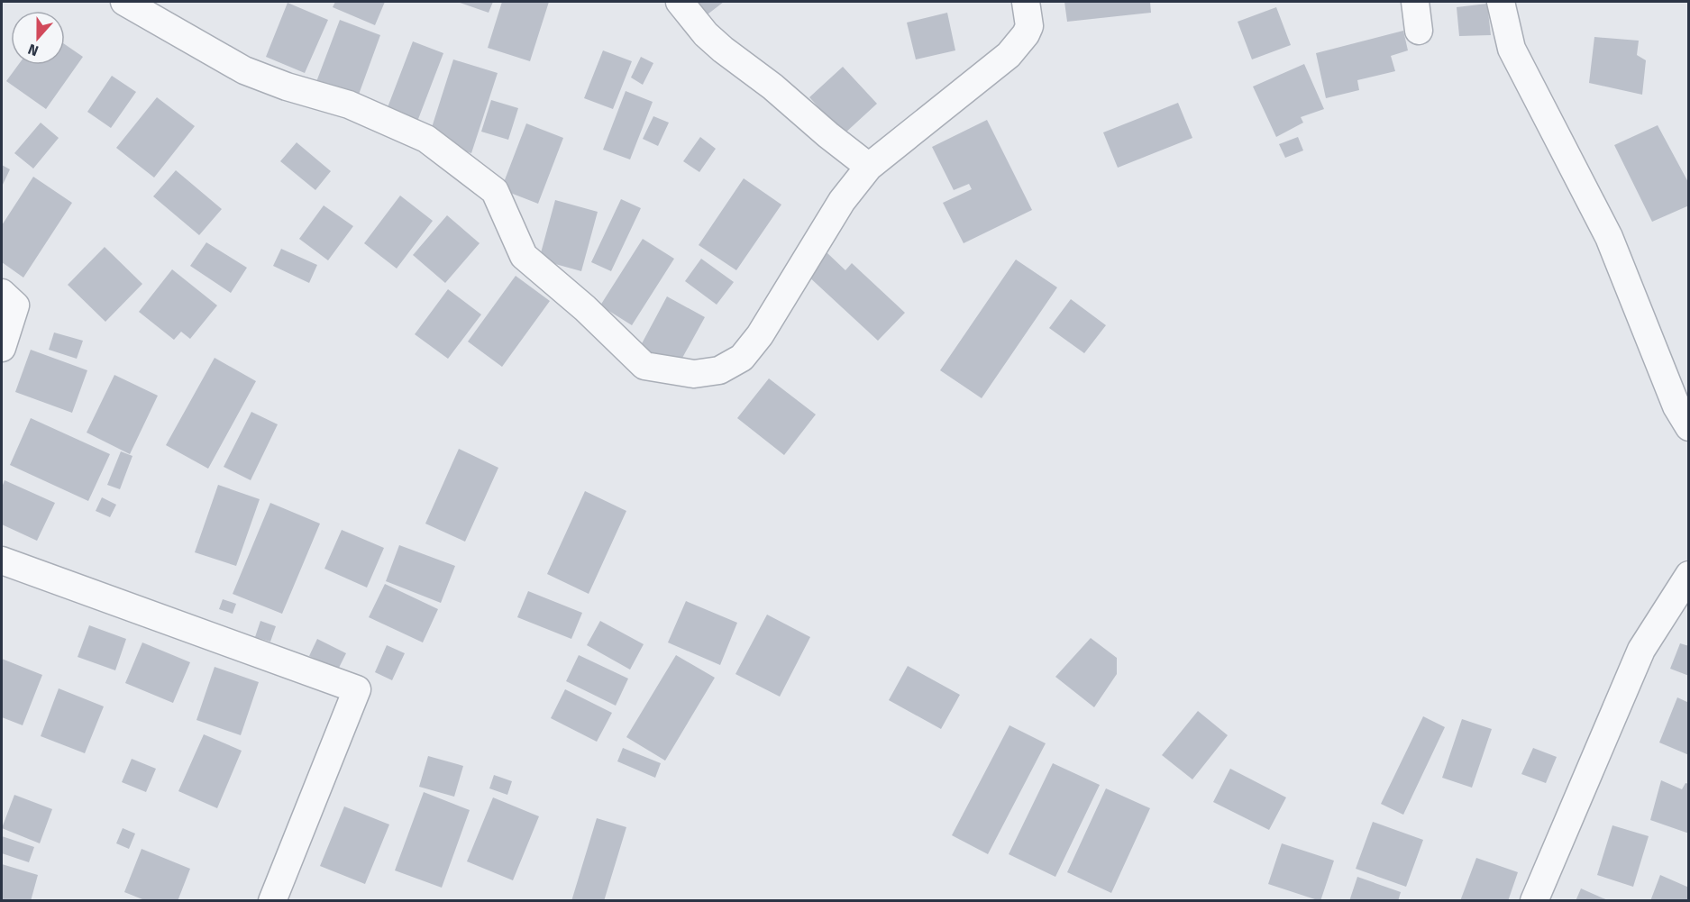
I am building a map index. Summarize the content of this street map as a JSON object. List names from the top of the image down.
{
  "north": "bottom"
}
